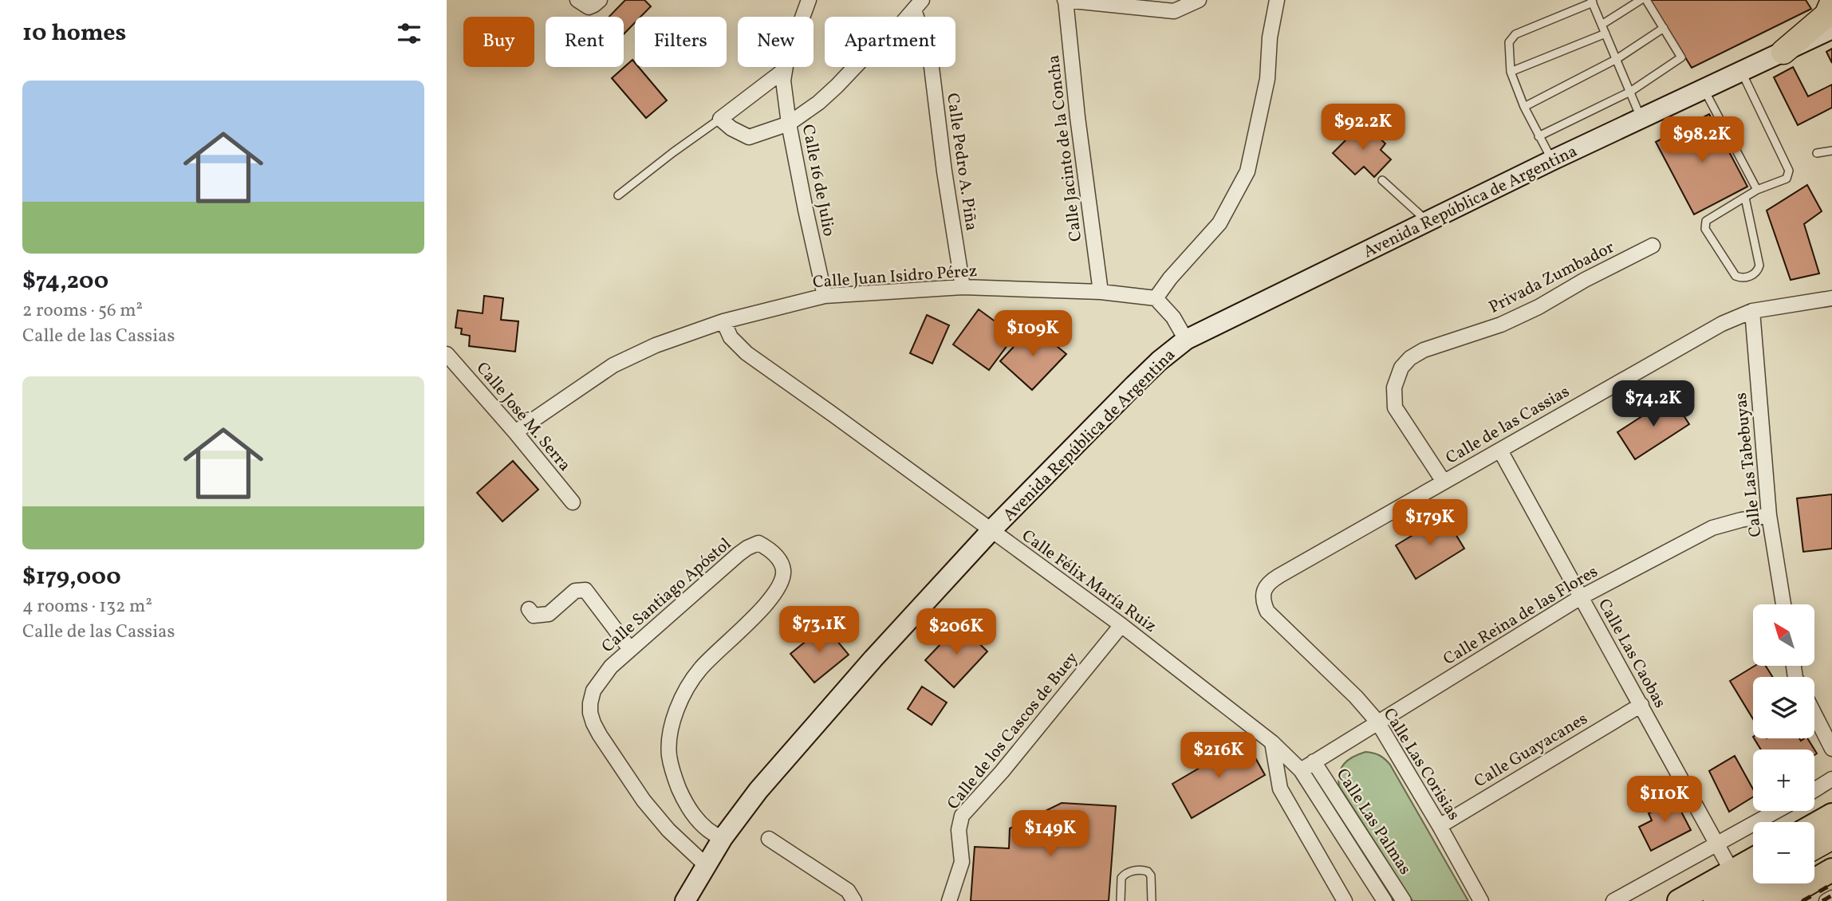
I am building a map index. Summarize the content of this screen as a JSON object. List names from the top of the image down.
{
  "streets": {
    "main road": ["Avenida República de Argentina"],
    "street": [
      "Calle Jacinto de la Concha",
      "Calle Pedro A. Piña",
      "Calle 16 de Julio",
      "Calle Juan Isidro Pérez",
      "Privada Zumbador",
      "Calle José M. Serra",
      "Calle de las Cassias",
      "Calle Las Tabebuyas",
      "Calle Félix María Ruiz",
      "Calle Santiago Apóstol",
      "Calle Reina de las Flores",
      "Calle Las Caobas",
      "Calle de los Cascos de Buey",
      "Calle Guayacanes",
      "Calle Las Corisias",
      "Calle Las Palmas"
    ]
  },
  "crossings": [
    ["Calle Jacinto de la Concha", "Calle Juan Isidro Pérez"],
    ["Calle Pedro A. Piña", "Calle Juan Isidro Pérez"],
    ["Calle 16 de Julio", "Calle Juan Isidro Pérez"],
    ["Avenida República de Argentina", "Calle Félix María Ruiz"],
    ["Avenida República de Argentina", "Calle Santiago Apóstol"],
    ["Calle Juan Isidro Pérez", "Calle José M. Serra"],
    ["Calle Juan Isidro Pérez", "Calle Félix María Ruiz"],
    ["Privada Zumbador", "Calle de las Cassias"],
    ["Calle de las Cassias", "Calle Las Tabebuyas"],
    ["Calle de las Cassias", "Calle Las Caobas"],
    ["Calle de las Cassias", "Calle Las Corisias"],
    ["Calle Las Tabebuyas", "Calle Reina de las Flores"],
    ["Calle Félix María Ruiz", "Calle Reina de las Flores"],
    ["Calle Félix María Ruiz", "Calle de los Cascos de Buey"],
    ["Calle Félix María Ruiz", "Calle Las Palmas"],
    ["Calle Reina de las Flores", "Calle Las Caobas"],
    ["Calle Reina de las Flores", "Calle Las Corisias"],
    ["Calle Reina de las Flores", "Calle Las Palmas"],
    ["Calle Las Caobas", "Calle Guayacanes"],
    ["Calle Guayacanes", "Calle Las Corisias"]
  ],
  "north": "top left",
  "page": {
    "heading": "10 homes",
    "chip": [
      "Buy",
      "Rent",
      "Filters",
      "New",
      "Apartment"
    ],
    "list": [
      {
        "name": "$74,200",
        "note": "2 rooms · 56 m² · Calle de las Cassias"
      },
      {
        "name": "$179,000",
        "note": "4 rooms · 132 m² · Calle de las Cassias"
      }
    ],
    "price": [
      "$92.2K",
      "$98.2K",
      "$109K",
      "$74.2K",
      "$179K",
      "$73.1K",
      "$206K",
      "$216K",
      "$110K",
      "$149K"
    ],
    "map_buttons": ["+", "−"]
  }
}
